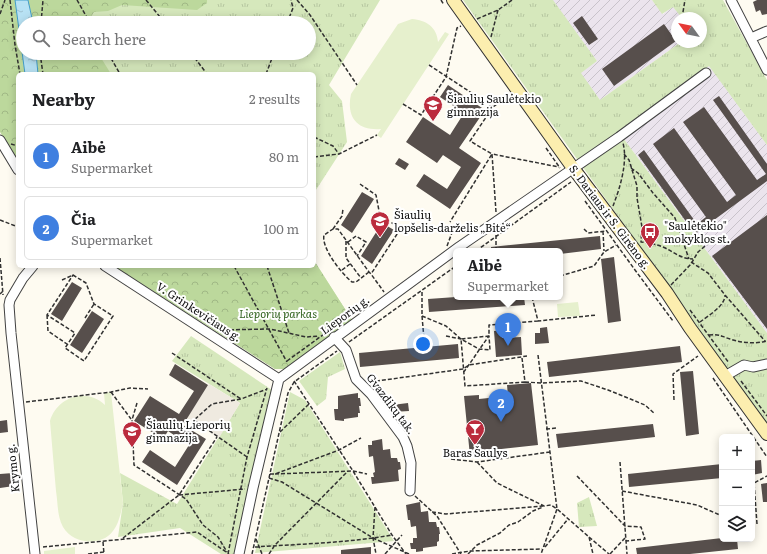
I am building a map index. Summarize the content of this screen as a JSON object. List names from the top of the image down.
{
  "streets": {
    "street": [
      "S. Dariaus ir S. Girėno g.",
      "V. Grinkevičiaus g.",
      "Lieporių g.",
      "Gvazdikų tak.",
      "Krymo g."
    ]
  },
  "crossings": [
    ["S. Dariaus ir S. Girėno g.", "Lieporių g."],
    ["V. Grinkevičiaus g.", "Lieporių g."],
    ["Lieporių g.", "Gvazdikų tak."]
  ],
  "parks": ["Lieporių parkas"],
  "places": {
    "school or university": ["Šiaulių Saulėtekio gimnazija", "Šiaulių lopšelis-darželis „Bitė“", "Šiaulių Lieporių gimnazija"],
    "bus stop": ["\"Saulėtekio\" mokyklos st."],
    "bar": ["Baras Šaulys"]
  },
  "north": "top left",
  "page": {
    "search": "Search here",
    "heading": ["Nearby", "2 results"],
    "list": [
      {
        "mark": "1",
        "name": "Aibė",
        "note": "Supermarket",
        "value": "80 m"
      },
      {
        "mark": "2",
        "name": "Čia",
        "note": "Supermarket",
        "value": "100 m"
      }
    ],
    "popup": ["Aibė", "Supermarket"],
    "pins": ["1", "2"],
    "map_buttons": ["+", "−"]
  }
}
